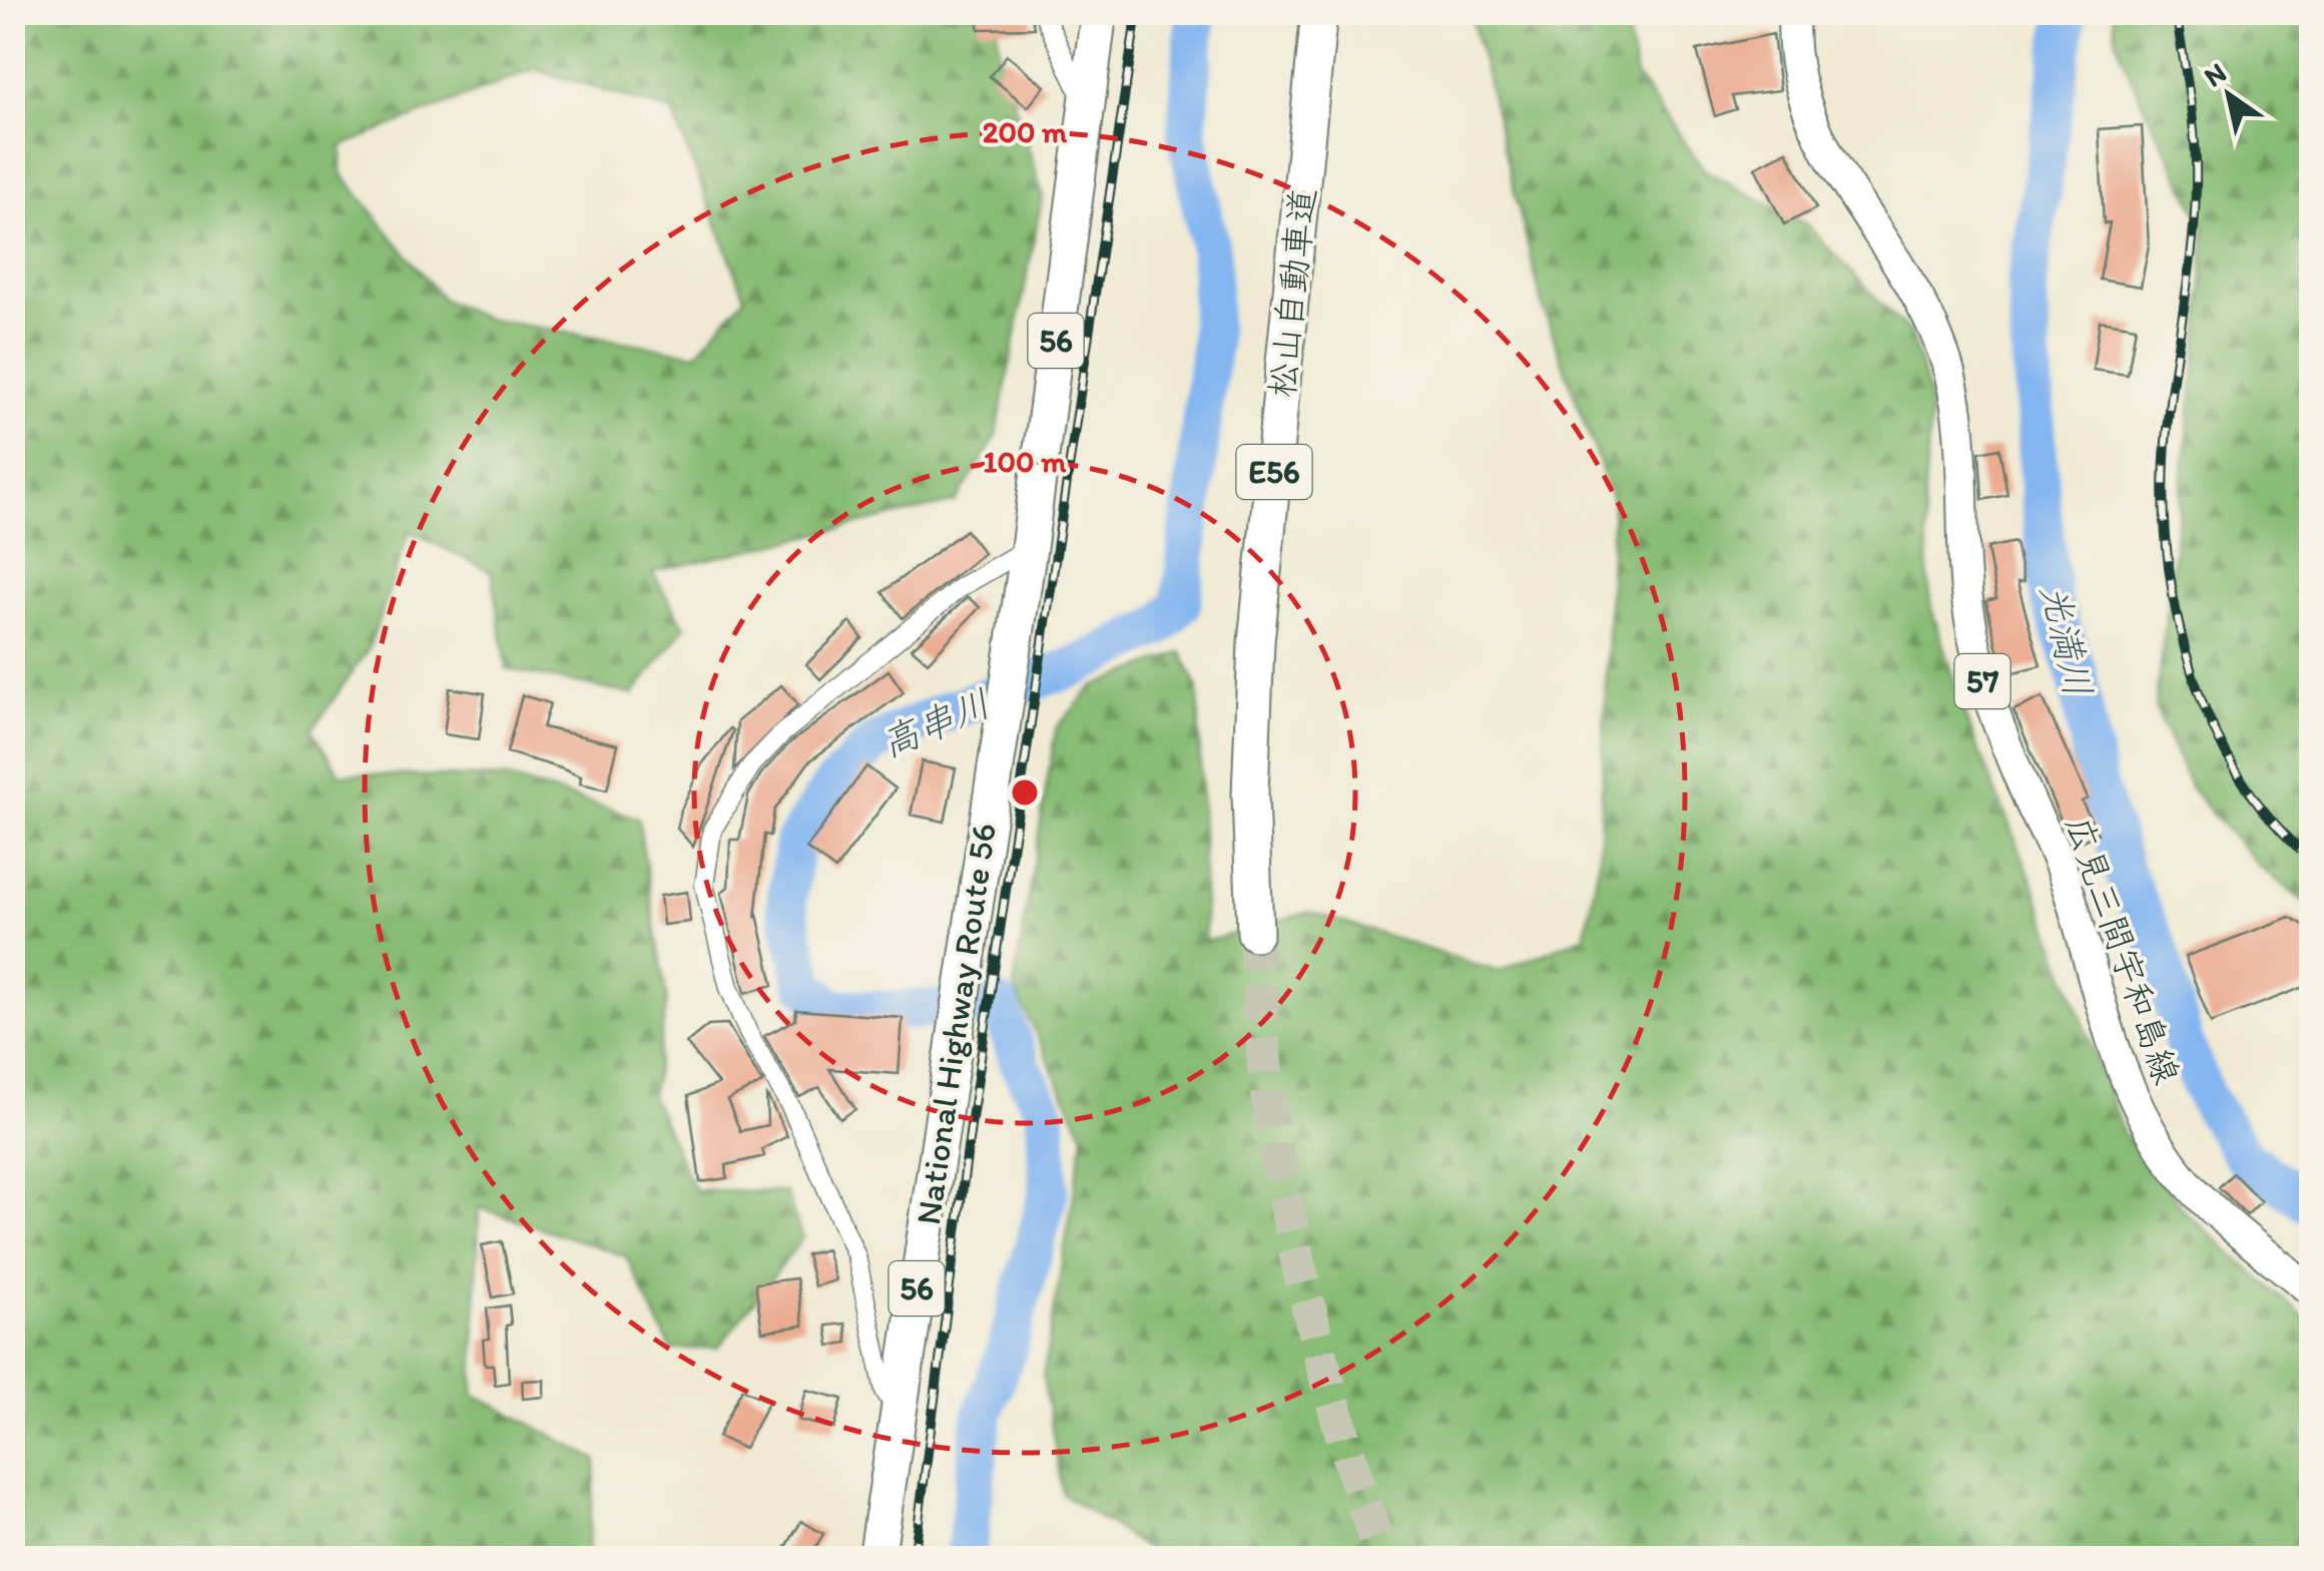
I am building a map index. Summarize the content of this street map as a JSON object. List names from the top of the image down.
{
  "streets": {
    "highway": [
      "松山自動車道",
      "56",
      "E56",
      "National Highway Route 56"
    ],
    "main road": ["57", "広見三間宇和島線"]
  },
  "water": ["光満川", "高串川"],
  "north": "top left",
  "rings": ["200 m", "100 m"]
}
